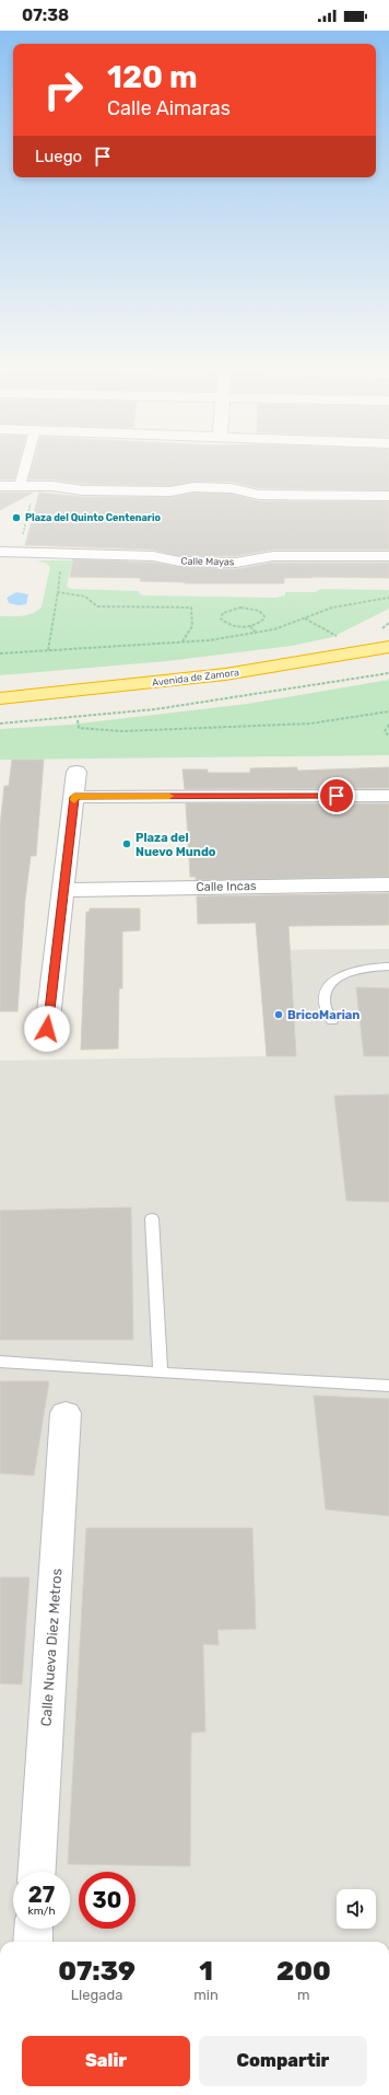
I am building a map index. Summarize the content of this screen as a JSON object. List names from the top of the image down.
{
  "streets": {
    "highway": ["Avenida de Zamora"],
    "street": ["Calle Mayas", "Calle Incas", "Calle Nueva Diez Metros"]
  },
  "places": ["Plaza del Quinto Centenario", "Plaza del Nuevo Mundo", "BricoMarian"],
  "page": {
    "status": "07:38",
    "turn": ["120 m", "Calle Aimaras"],
    "then": "Luego",
    "speed": "27 km/h",
    "limit": "30",
    "eta": [
      "07:39",
      "Llegada",
      "1",
      "min",
      "200",
      "m"
    ],
    "buttons": ["Salir", "Compartir"]
  }
}
